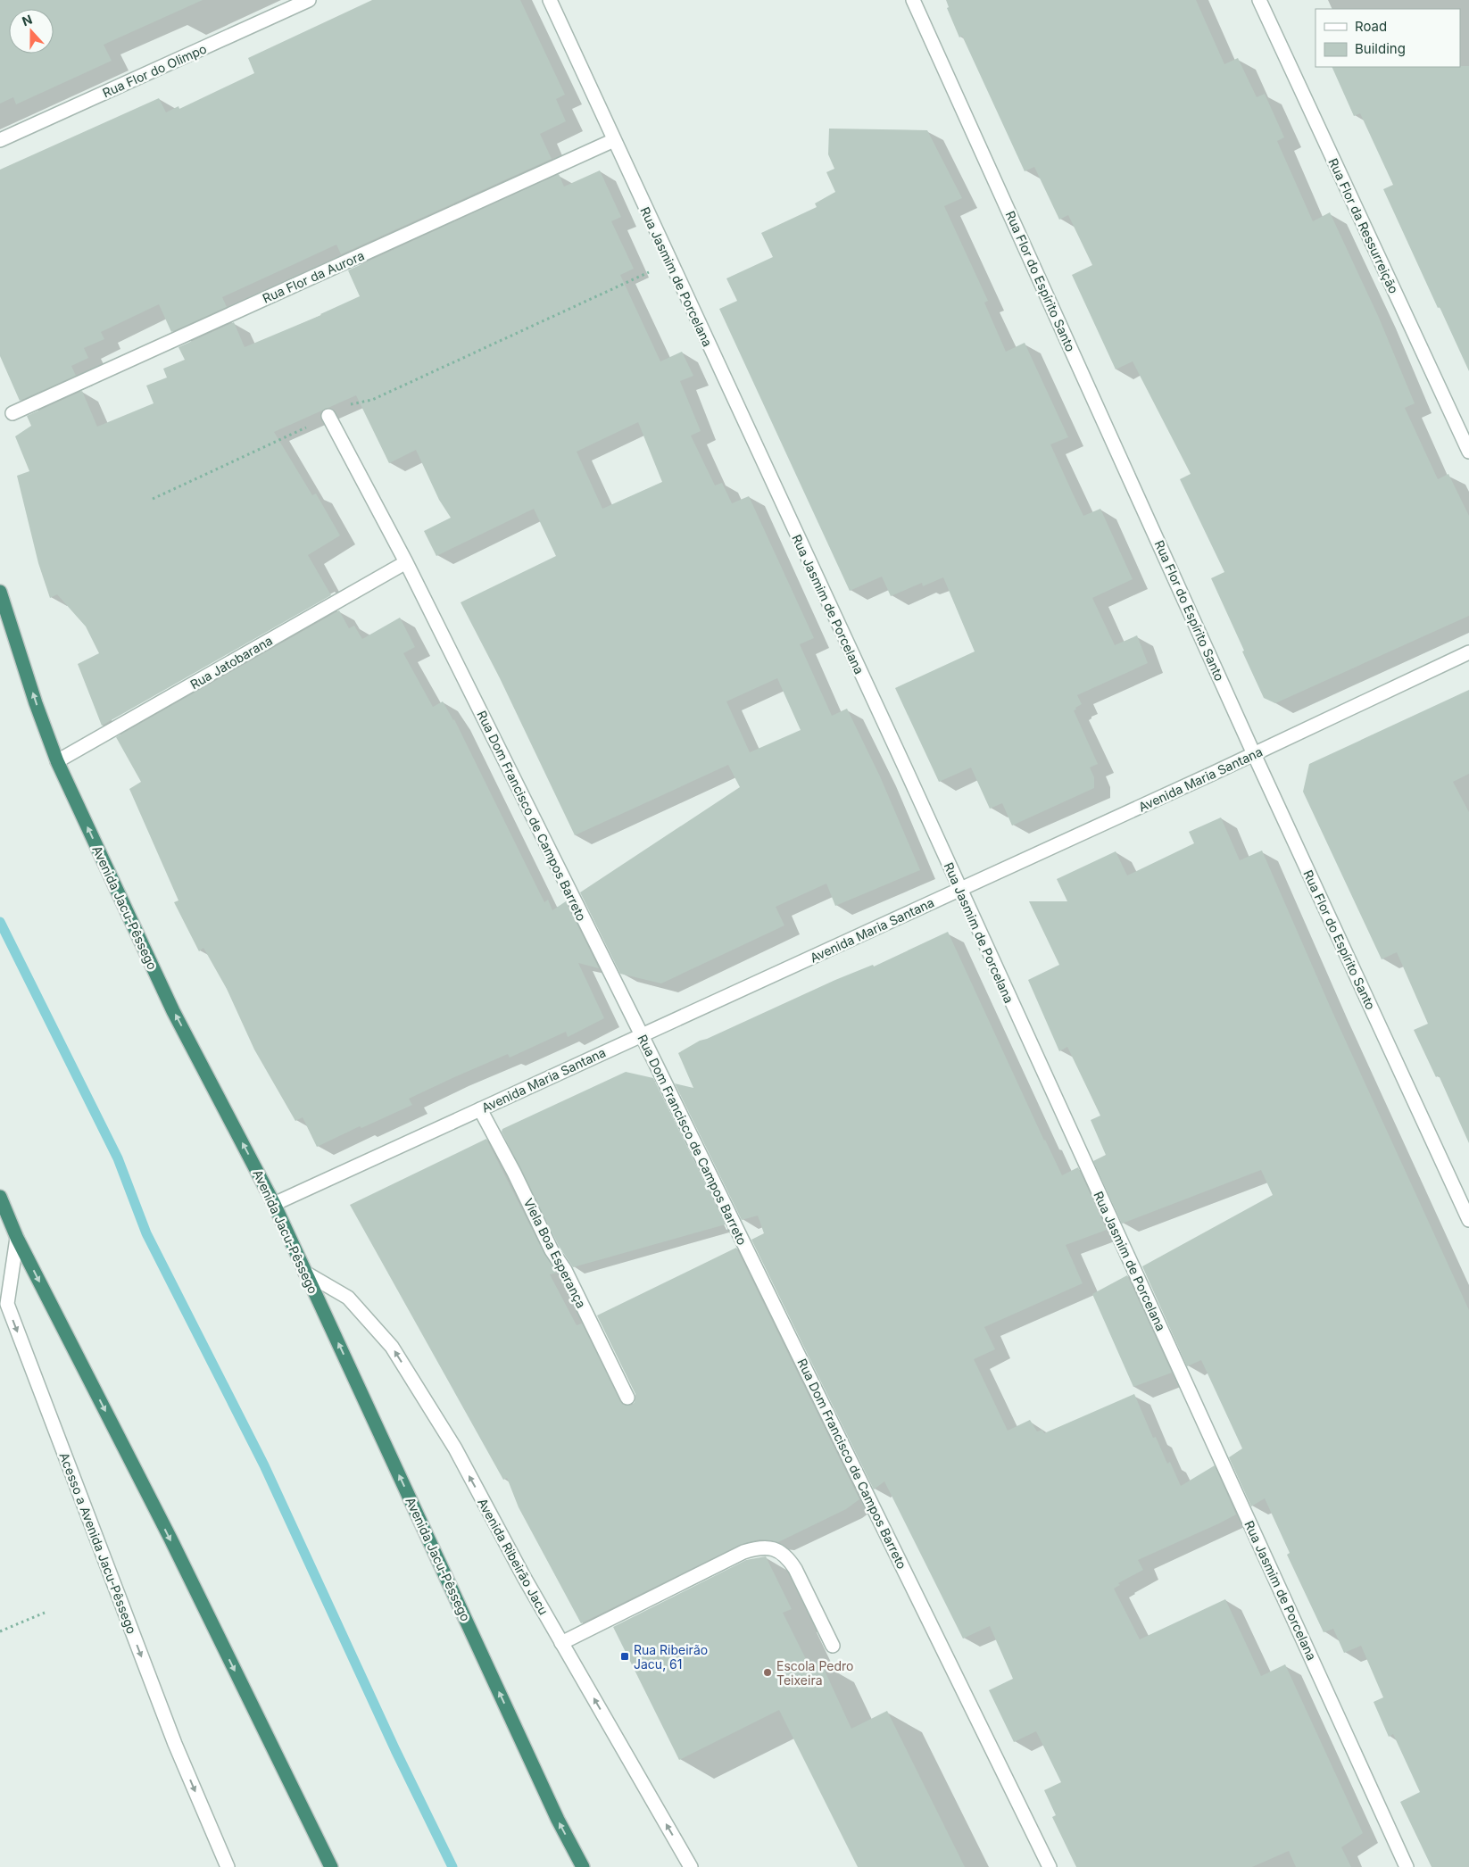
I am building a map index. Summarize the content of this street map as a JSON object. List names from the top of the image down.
{
  "streets": {
    "highway": ["Avenida Jacu-Pêssego"],
    "street": [
      "Rua Flor do Olimpo",
      "Rua Flor da Ressurreição",
      "Rua Flor da Aurora",
      "Rua Jasmim de Porcelana",
      "Rua Flor do Espírito Santo",
      "Rua Jatobarana",
      "Avenida Maria Santana",
      "Rua Dom Francisco de Campos Barreto",
      "Viela Boa Esperança",
      "Acesso a Avenida Jacu-Pêssego",
      "Avenida Ribeirão Jacu"
    ]
  },
  "crossings": [
    ["Rua Flor da Aurora", "Rua Jasmim de Porcelana"],
    ["Rua Jasmim de Porcelana", "Avenida Maria Santana"],
    ["Rua Flor do Espírito Santo", "Avenida Maria Santana"],
    ["Rua Jatobarana", "Rua Dom Francisco de Campos Barreto"],
    ["Rua Jatobarana", "Avenida Jacu-Pêssego"],
    ["Avenida Maria Santana", "Rua Dom Francisco de Campos Barreto"],
    ["Avenida Maria Santana", "Avenida Jacu-Pêssego"],
    ["Avenida Maria Santana", "Viela Boa Esperança"],
    ["Avenida Jacu-Pêssego", "Avenida Ribeirão Jacu"]
  ],
  "one_way": ["Avenida Jacu-Pêssego", "Acesso a Avenida Jacu-Pêssego", "Avenida Ribeirão Jacu"],
  "places": {
    "transit": ["Rua Ribeirão Jacu, 61"],
    "other": ["Escola Pedro Teixeira"]
  },
  "legend": ["Road", "Building"],
  "north": "top"
}
